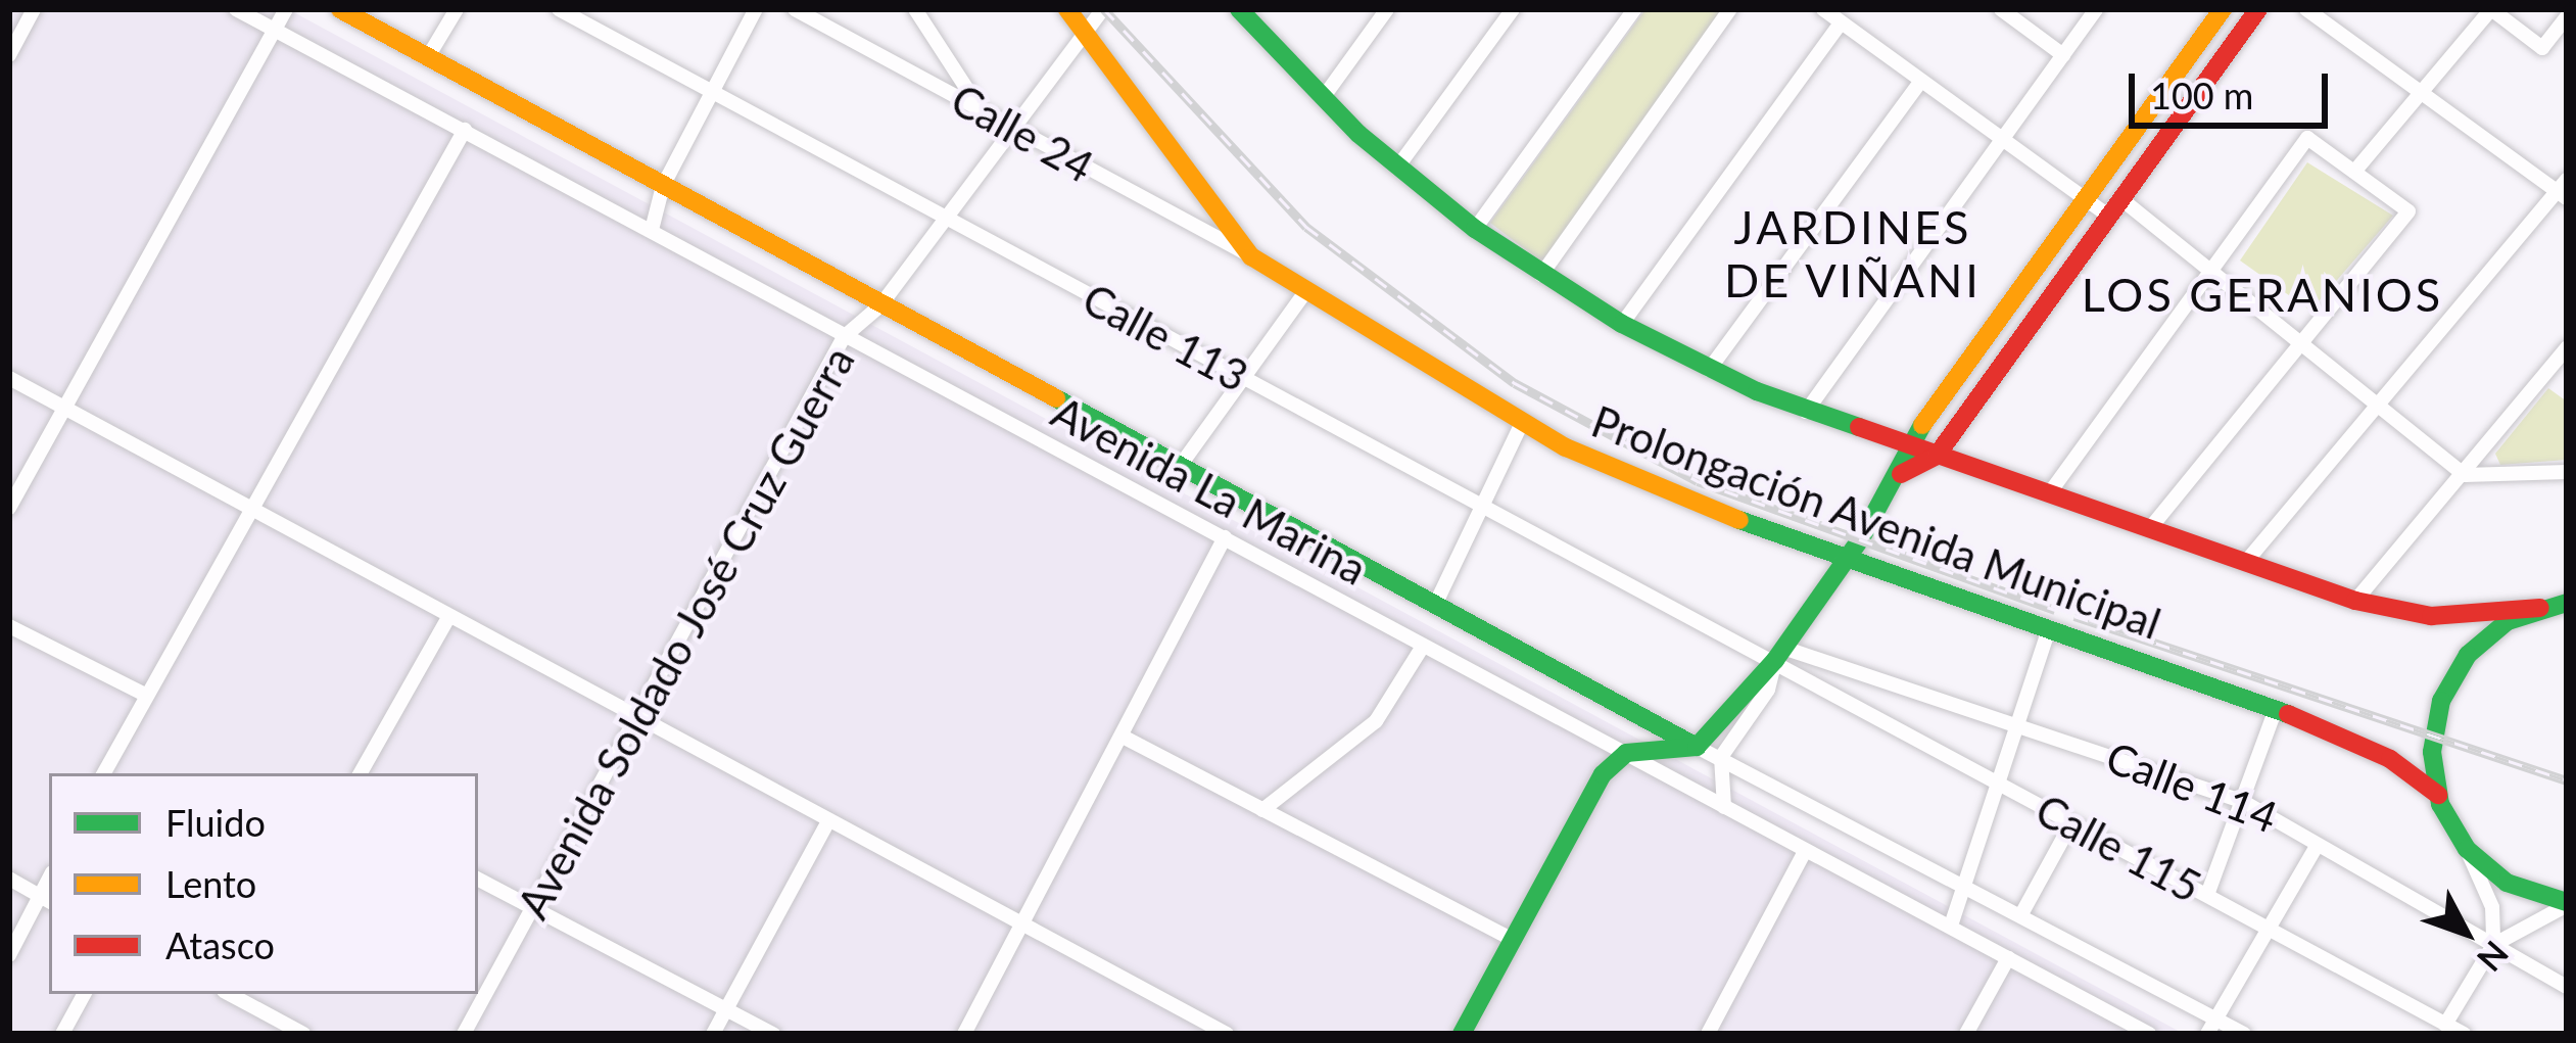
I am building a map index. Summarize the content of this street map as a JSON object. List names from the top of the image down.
{
  "streets": {
    "street": [
      "Calle 24",
      "Calle 113",
      "Avenida La Marina",
      "Prolongación Avenida Municipal",
      "Avenida Soldado José Cruz Guerra",
      "Calle 114",
      "Calle 115"
    ]
  },
  "crossings": [
    ["Calle 24", "Prolongación Avenida Municipal"],
    ["Calle 24", "Avenida Soldado José Cruz Guerra"],
    ["Calle 113", "Avenida Soldado José Cruz Guerra"],
    ["Calle 113", "Calle 114"],
    ["Calle 113", "Calle 115"],
    ["Avenida La Marina", "Avenida Soldado José Cruz Guerra"],
    ["Prolongación Avenida Municipal", "Avenida Soldado José Cruz Guerra"],
    ["Calle 114", "Calle 115"]
  ],
  "districts": ["JARDINES DE VIÑANI", "LOS GERANIOS"],
  "legend": ["Fluido", "Lento", "Atasco"],
  "scale_bar": "100 m",
  "north": "bottom right"
}
